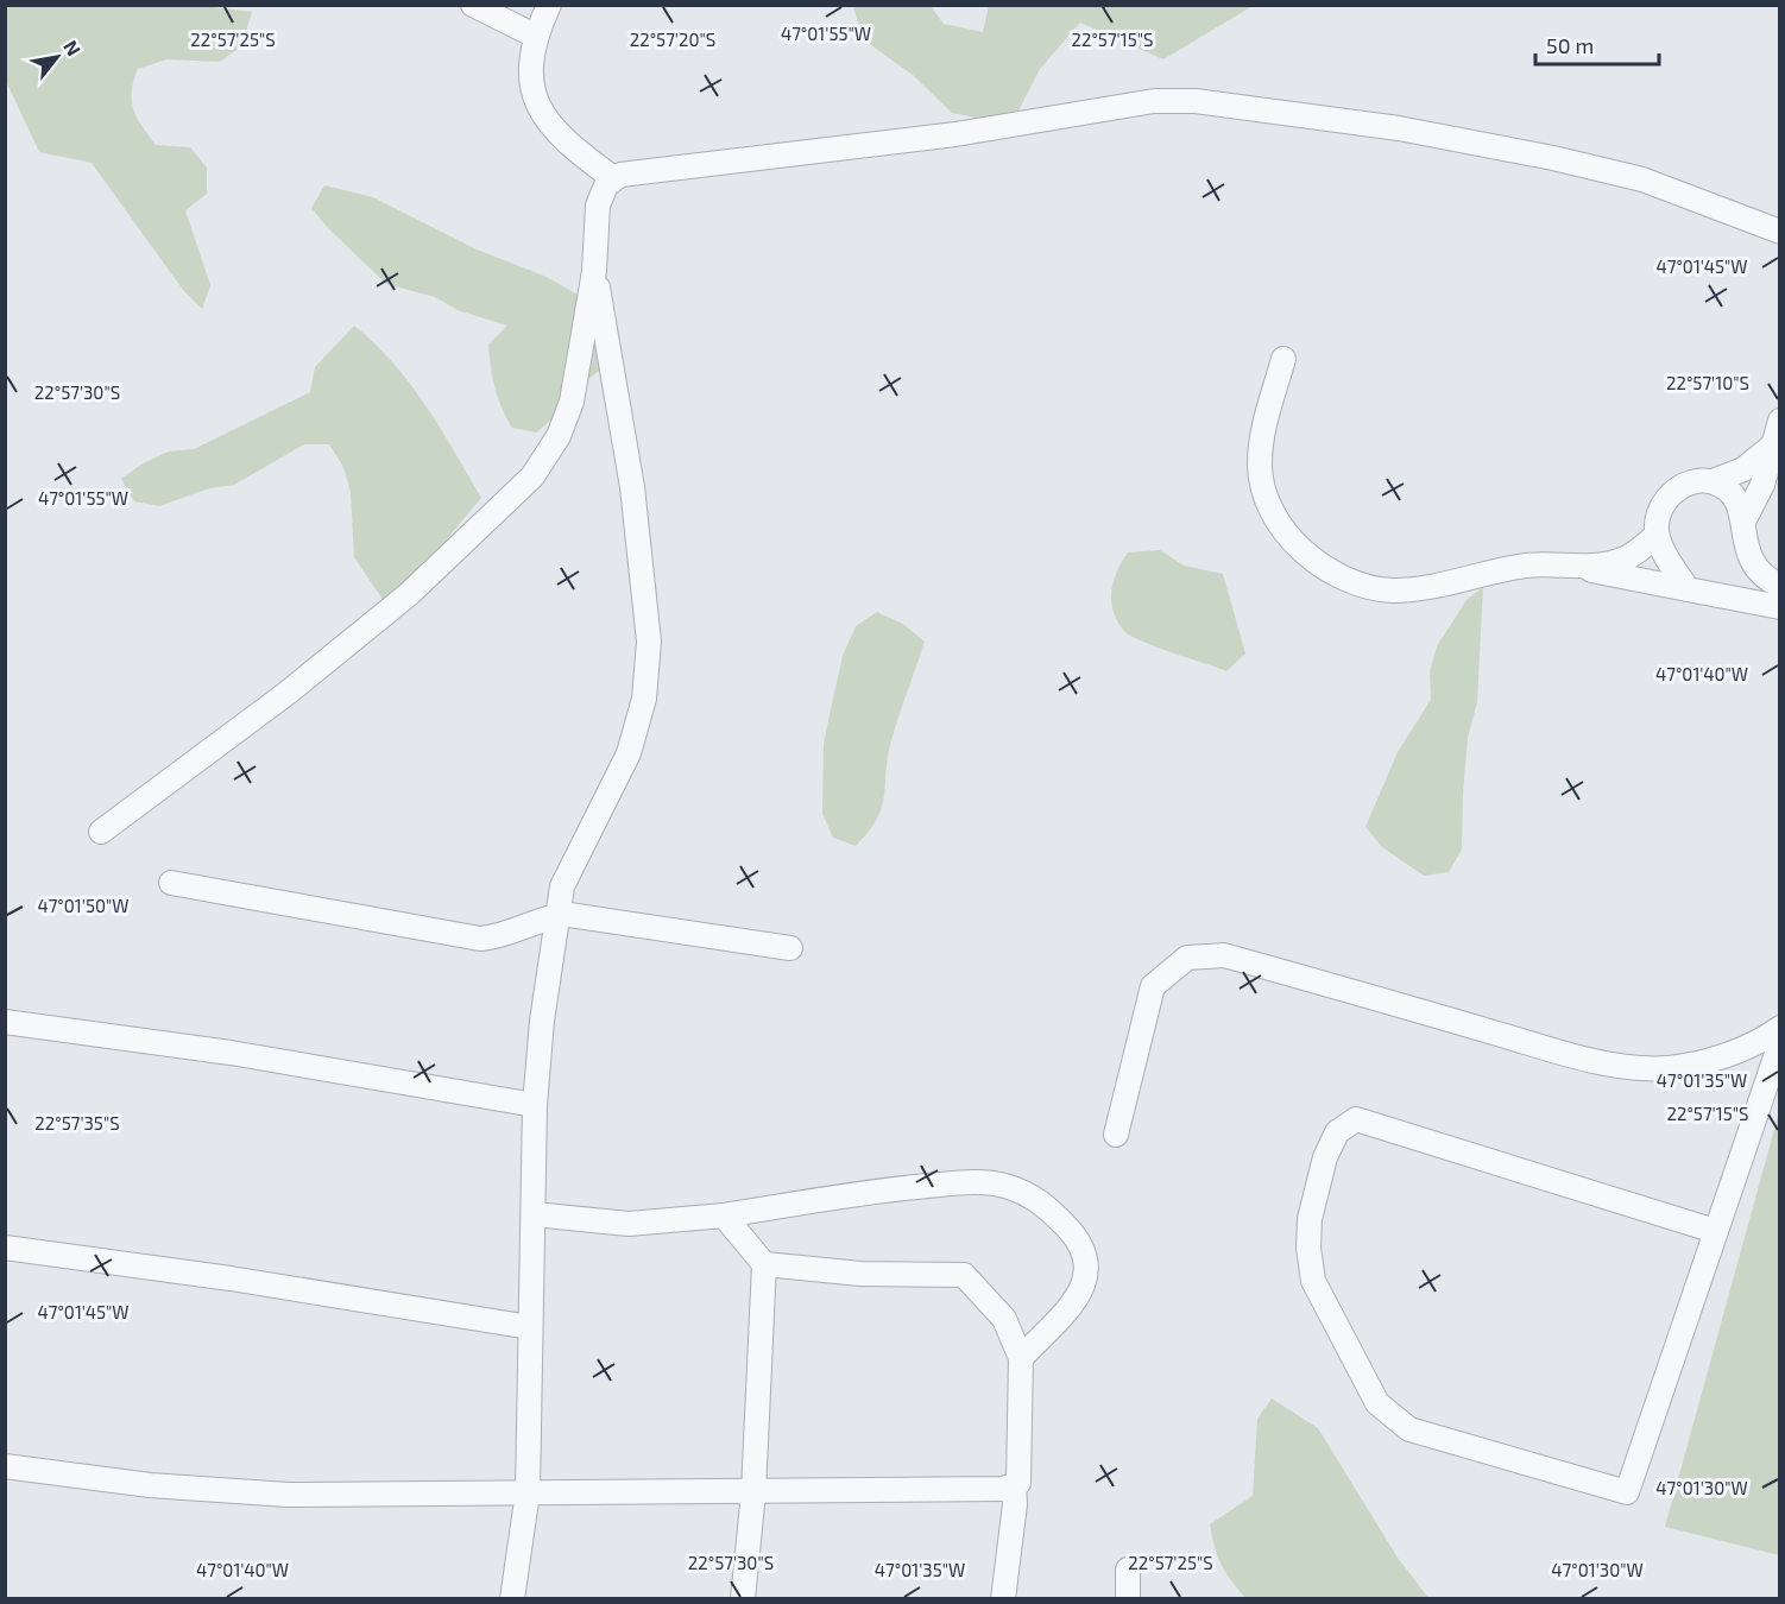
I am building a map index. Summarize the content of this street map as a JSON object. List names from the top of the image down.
{
  "scale_bar": "50 m",
  "north": "top right",
  "coordinates": [
    "47°01'55\"W",
    "22°57'25\"S",
    "22°57'20\"S",
    "22°57'15\"S",
    "47°01'45\"W",
    "22°57'10\"S",
    "22°57'30\"S",
    "47°01'40\"W",
    "47°01'50\"W",
    "47°01'35\"W",
    "22°57'35\"S",
    "47°01'30\"W"
  ]
}
